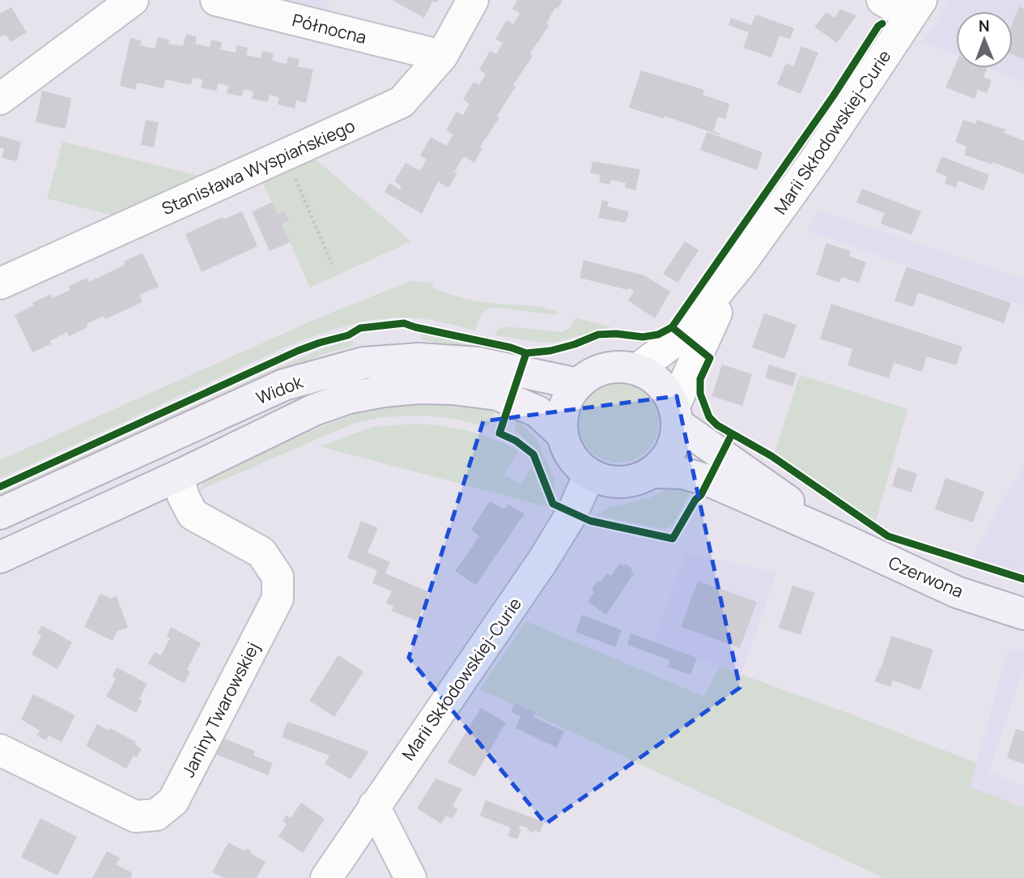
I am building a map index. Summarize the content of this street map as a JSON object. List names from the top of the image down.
{
  "streets": {
    "main road": ["Widok", "Czerwona"],
    "street": [
      "Północna",
      "Marii Skłodowskiej-Curie",
      "Stanisława Wyspiańskiego",
      "Janiny Twarowskiej"
    ]
  },
  "crossings": [
    ["Północna", "Stanisława Wyspiańskiego"],
    ["Marii Skłodowskiej-Curie", "Widok"],
    ["Marii Skłodowskiej-Curie", "Czerwona"],
    ["Widok", "Czerwona"],
    ["Widok", "Janiny Twarowskiej"]
  ],
  "north": "top"
}
